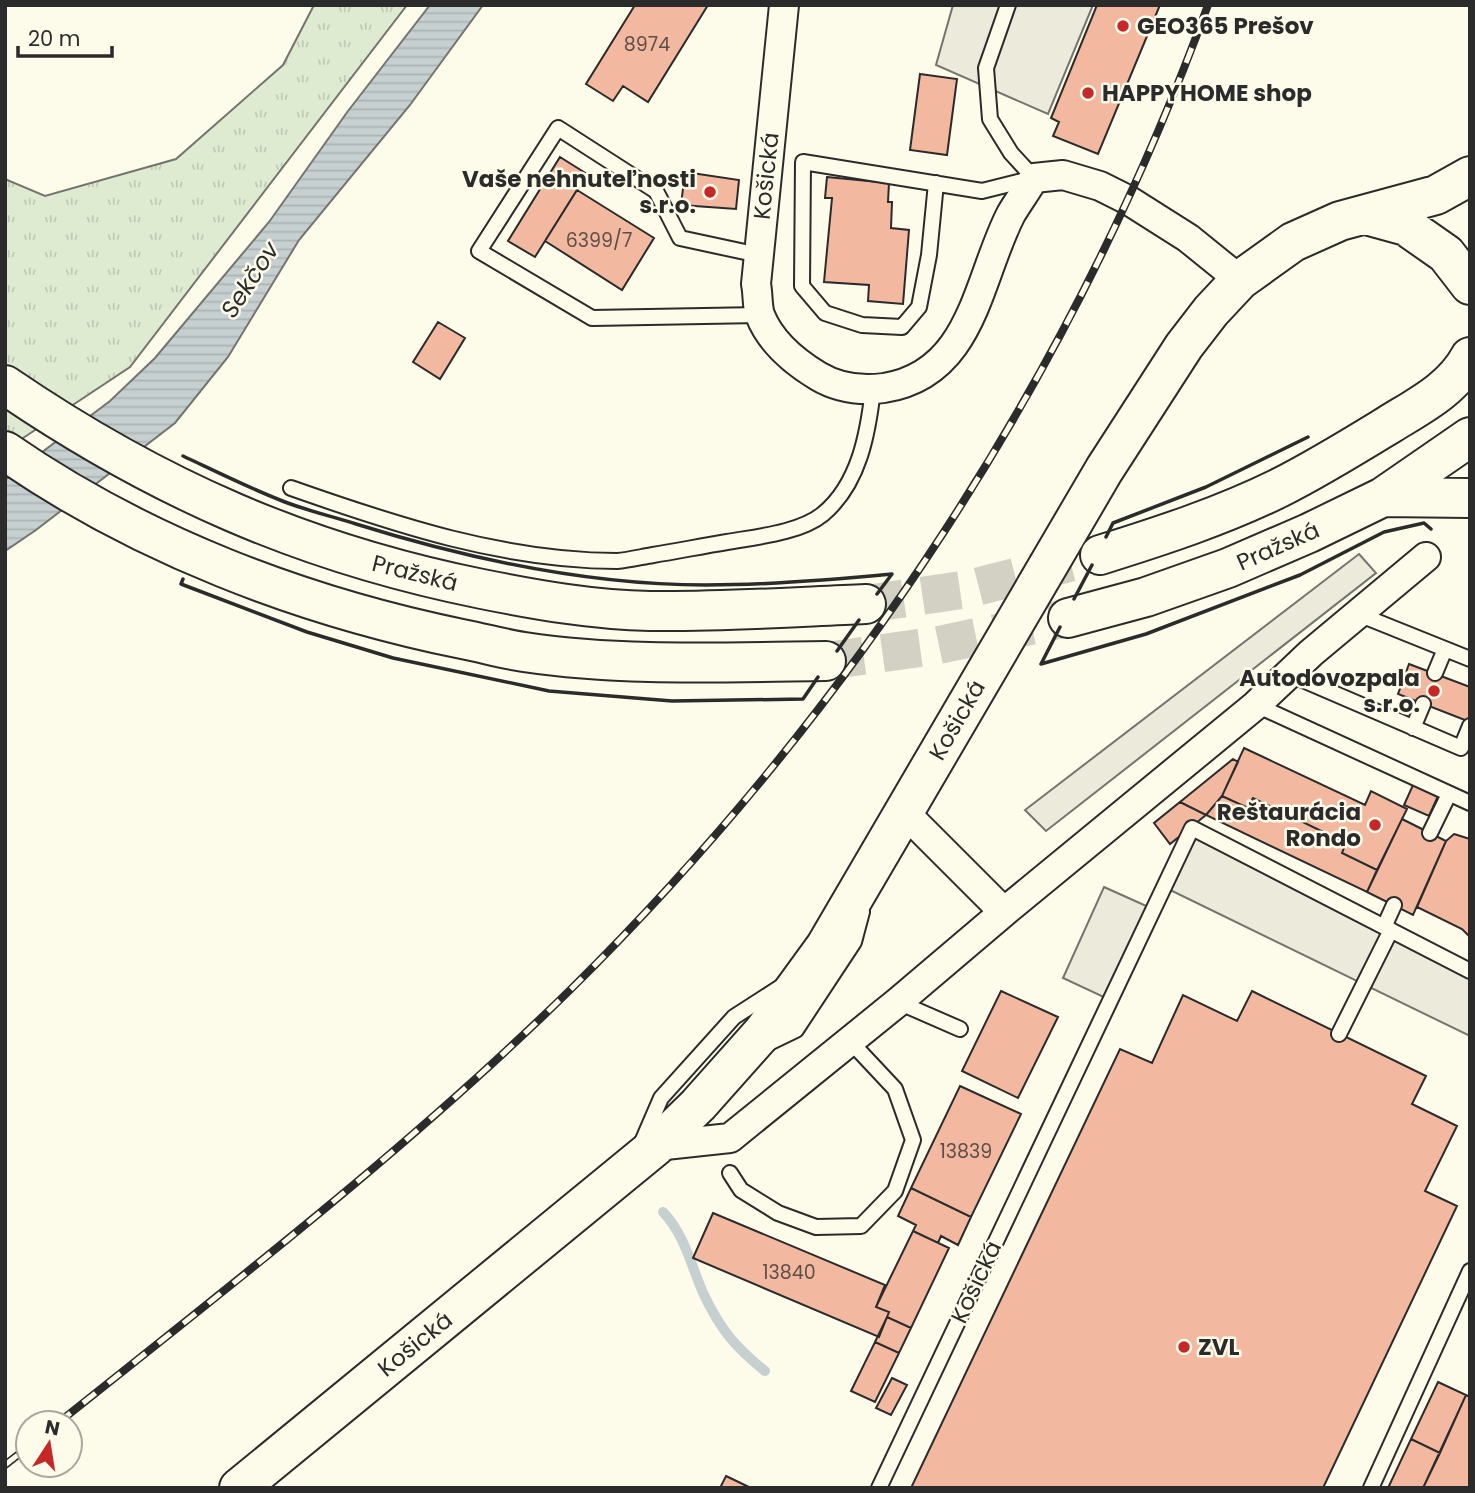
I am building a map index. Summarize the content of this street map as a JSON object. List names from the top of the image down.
{
  "streets": {
    "main road": ["Košická", "Pražská"]
  },
  "water": ["Sekčov"],
  "places": [
    "GEO365 Prešov",
    "HAPPYHOME shop",
    "Vaše nehnuteľnosti s.r.o.",
    "Autodovozpala s.r.o.",
    "Reštaurácia Rondo",
    "ZVL"
  ],
  "house_numbers": [
    "8974",
    "6399/7",
    "13839",
    "13840"
  ],
  "scale_bar": "20 m",
  "north": "top"
}
